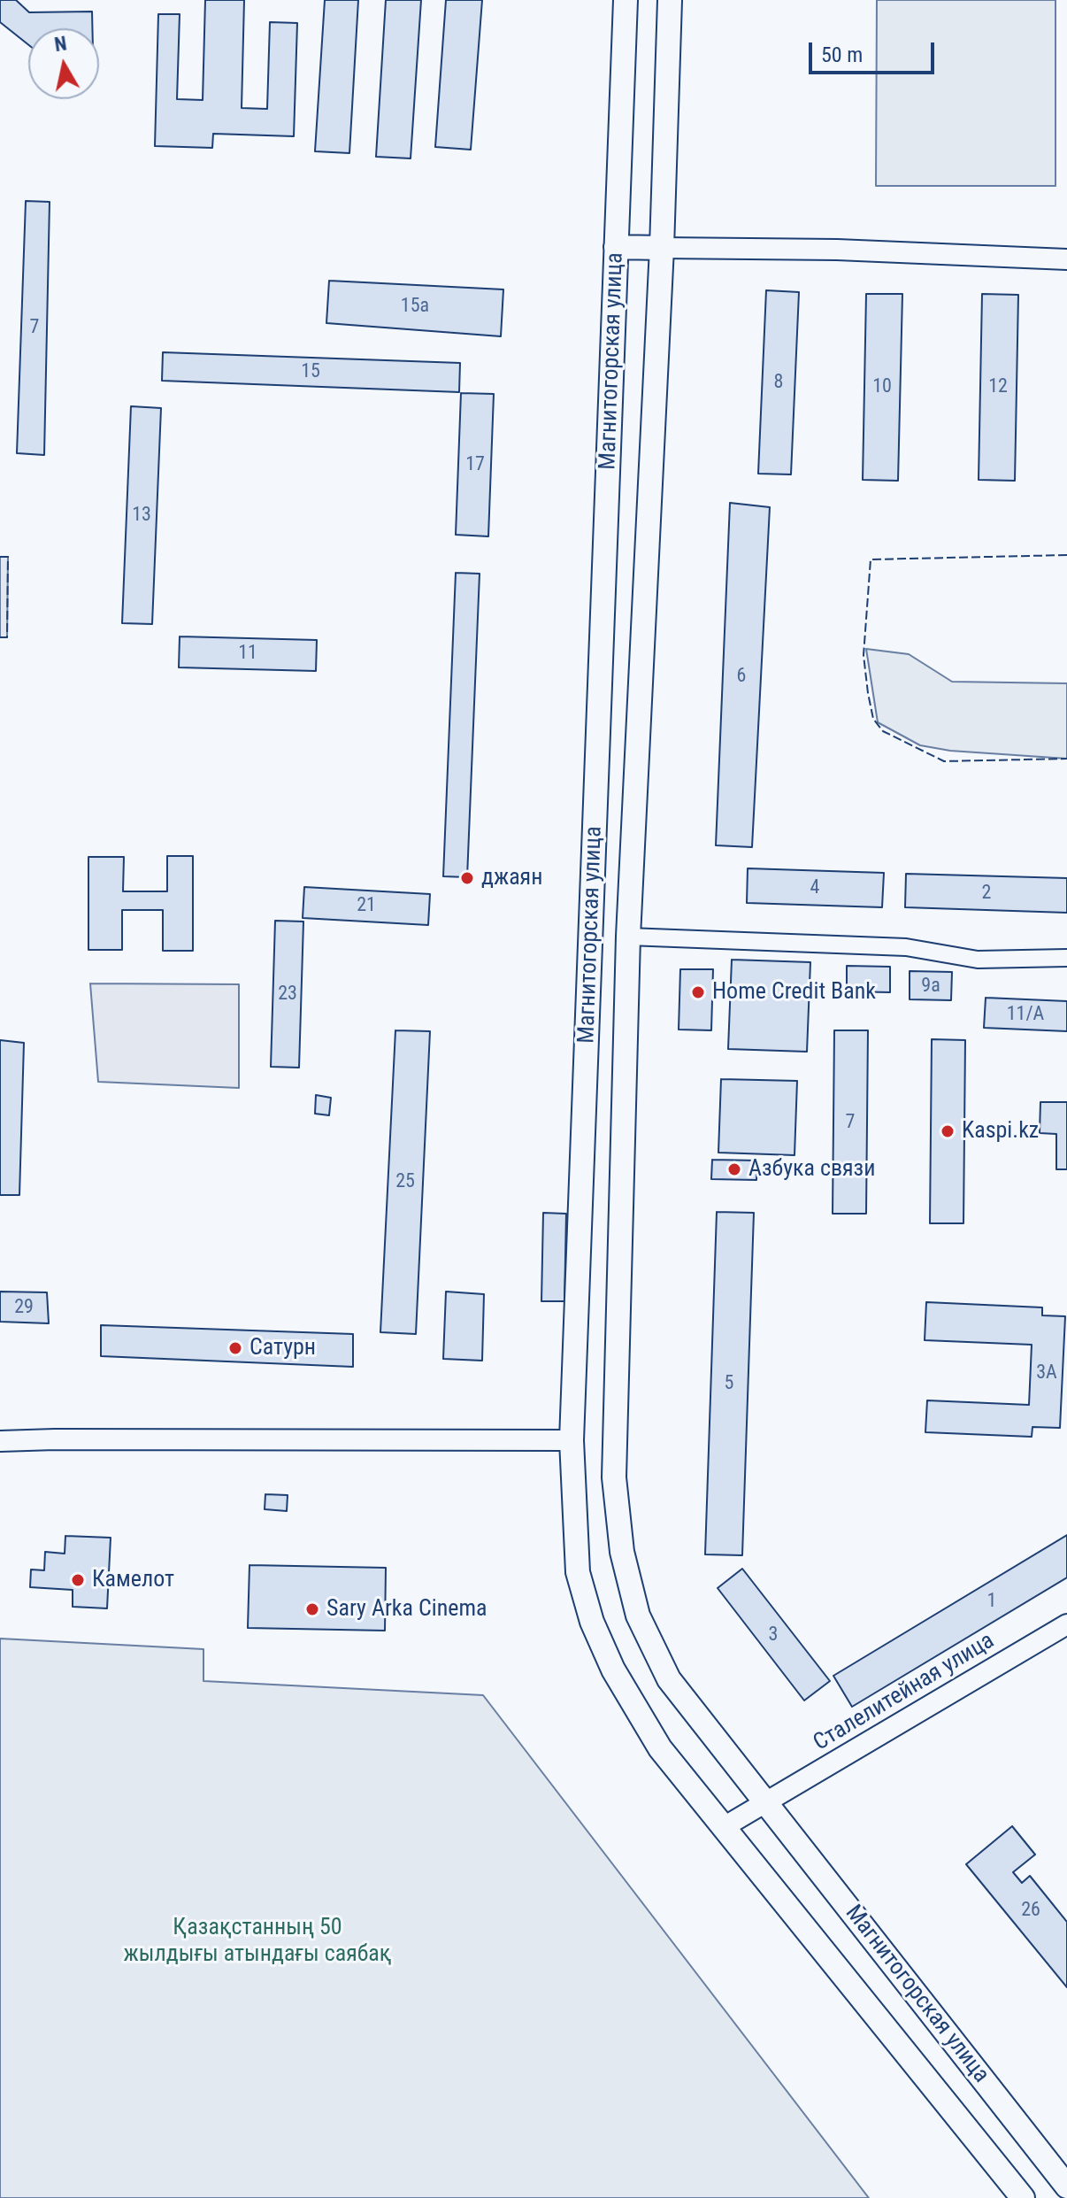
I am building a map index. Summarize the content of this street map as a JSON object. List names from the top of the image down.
{
  "streets": {
    "main road": ["Магнитогорская улица"],
    "street": ["Сталелитейная улица"]
  },
  "crossings": [
    ["Магнитогорская улица", "Сталелитейная улица"]
  ],
  "parks": ["Қазақстанның 50 жылдығы атындағы саябақ"],
  "places": [
    "джаян",
    "Home Credit Bank",
    "Kaspi.kz",
    "Азбука связи",
    "Сатурн",
    "Камелот",
    "Sary Arka Cinema"
  ],
  "house_numbers": [
    "15а",
    "7",
    "15",
    "8",
    "10",
    "12",
    "17",
    "13",
    "11",
    "6",
    "4",
    "2",
    "21",
    "9а",
    "23",
    "11/А",
    "7",
    "25",
    "29",
    "3А",
    "5",
    "1",
    "3",
    "26"
  ],
  "scale_bar": "50 m",
  "north": "top"
}
